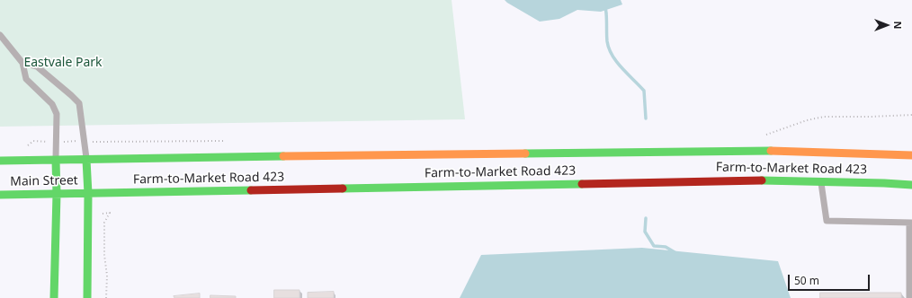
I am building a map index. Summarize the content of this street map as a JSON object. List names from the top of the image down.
{
  "streets": {
    "main road": ["Farm-to-Market Road 423", "Main Street"]
  },
  "crossings": [
    ["Farm-to-Market Road 423", "Main Street"]
  ],
  "parks": ["Eastvale Park"],
  "scale_bar": "50 m",
  "north": "right"
}
